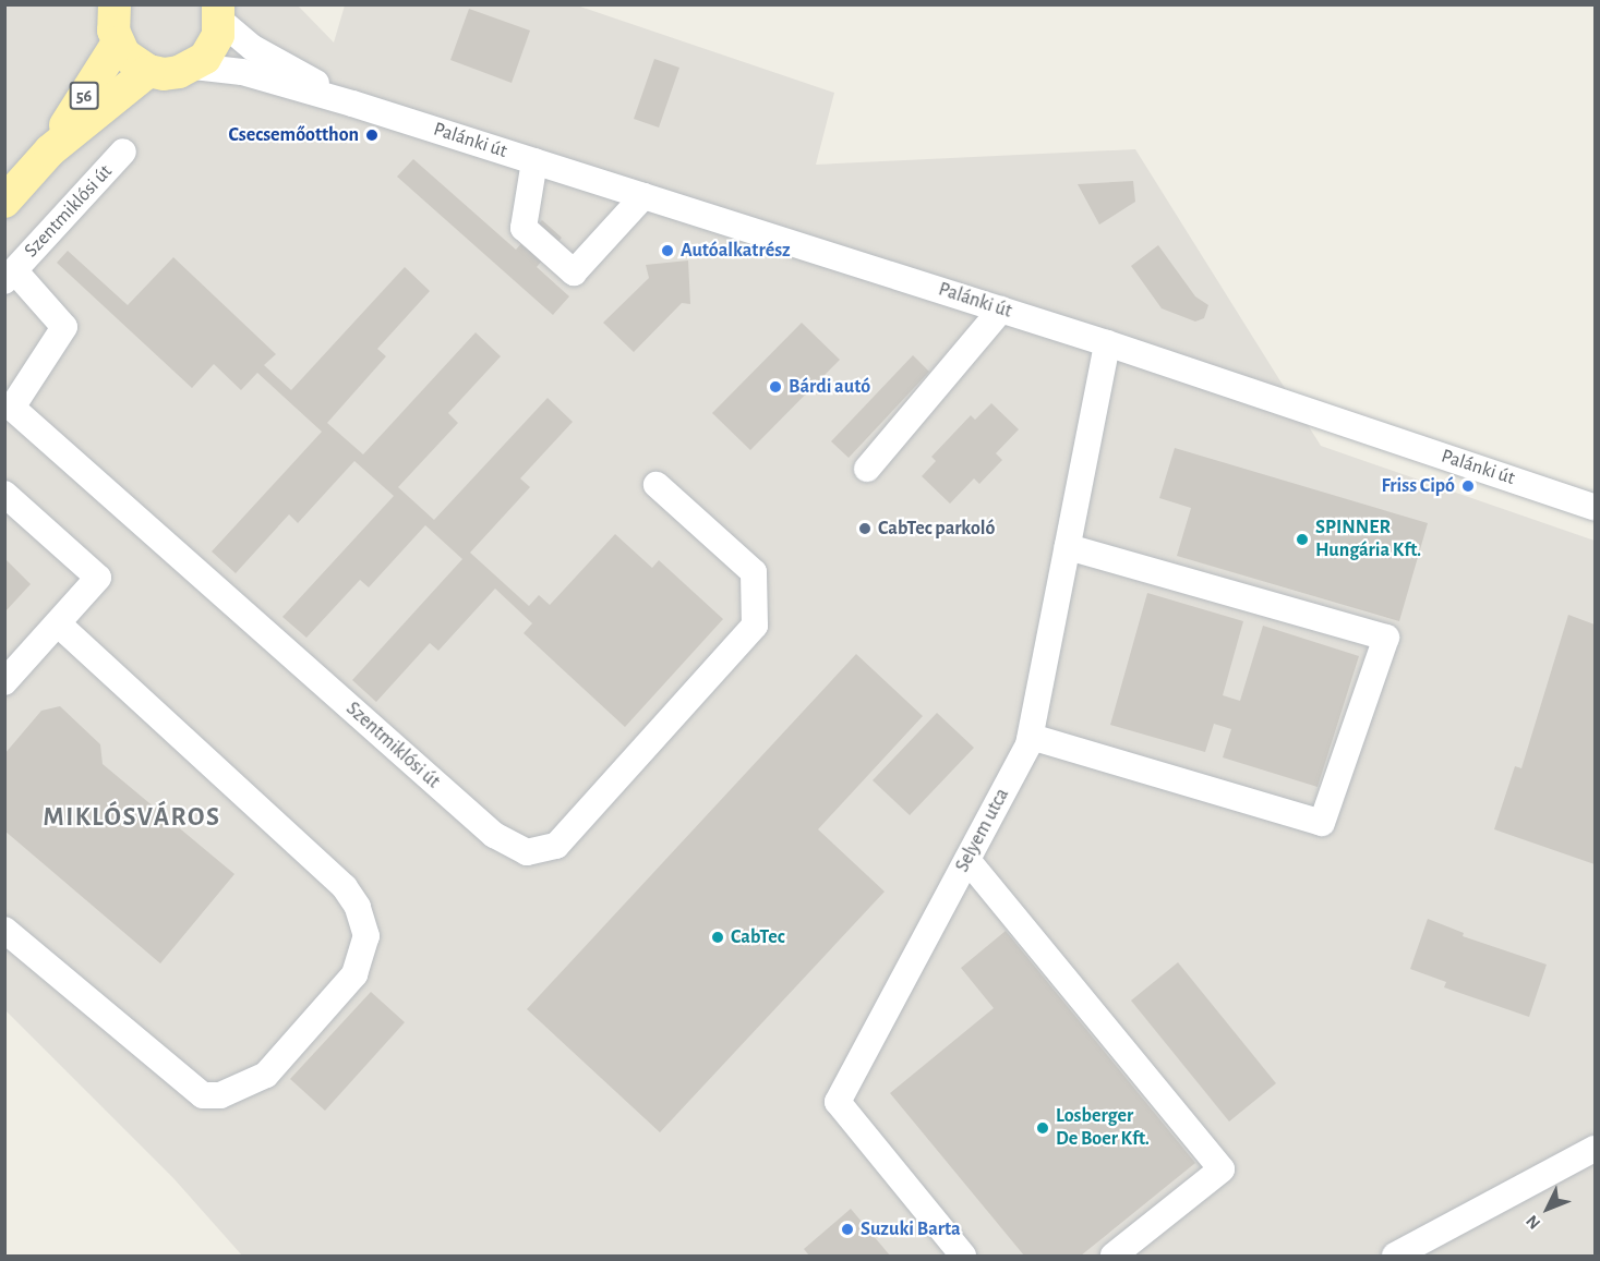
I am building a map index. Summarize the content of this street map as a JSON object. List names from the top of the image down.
{
  "streets": {
    "main road": ["56"],
    "street": ["Palánki út", "Szentmiklósi út", "Selyem utca"]
  },
  "crossings": [
    ["Palánki út", "Selyem utca"]
  ],
  "districts": ["MIKLÓSVÁROS"],
  "places": [
    "Csecsemőotthon",
    "Autóalkatrész",
    "Bárdi autó",
    "Friss Cipó",
    "CabTec parkoló",
    "SPINNER Hungária Kft.",
    "CabTec",
    "Losberger De Boer Kft.",
    "Suzuki Barta"
  ],
  "north": "bottom left"
}
